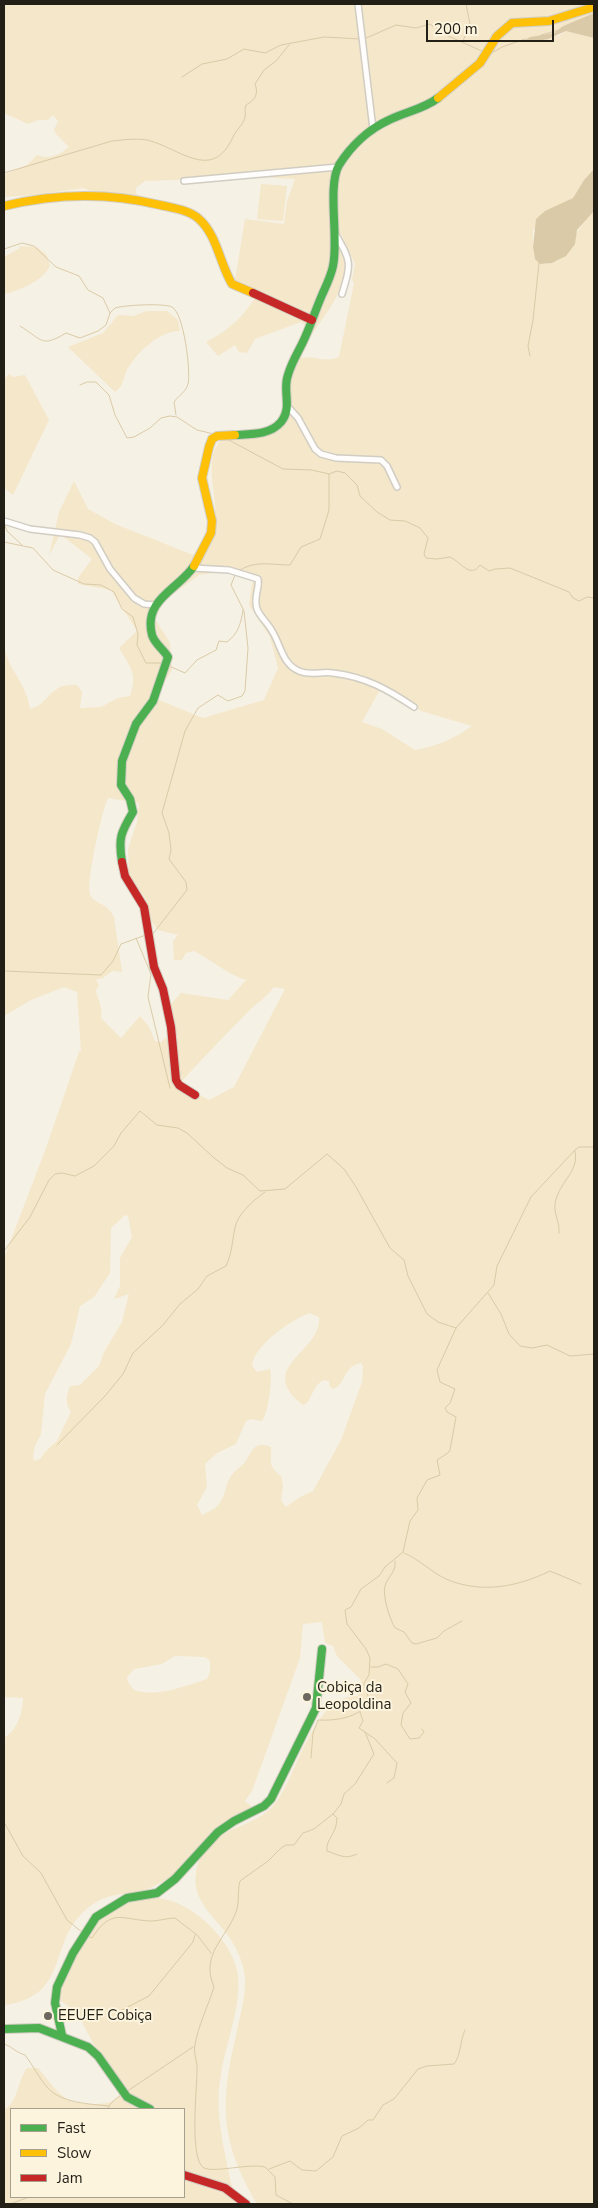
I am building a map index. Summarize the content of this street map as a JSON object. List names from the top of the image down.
{
  "places": ["Cobiça da Leopoldina", "EEUEF Cobiça"],
  "legend": ["Fast", "Slow", "Jam"],
  "scale_bar": "200 m"
}
